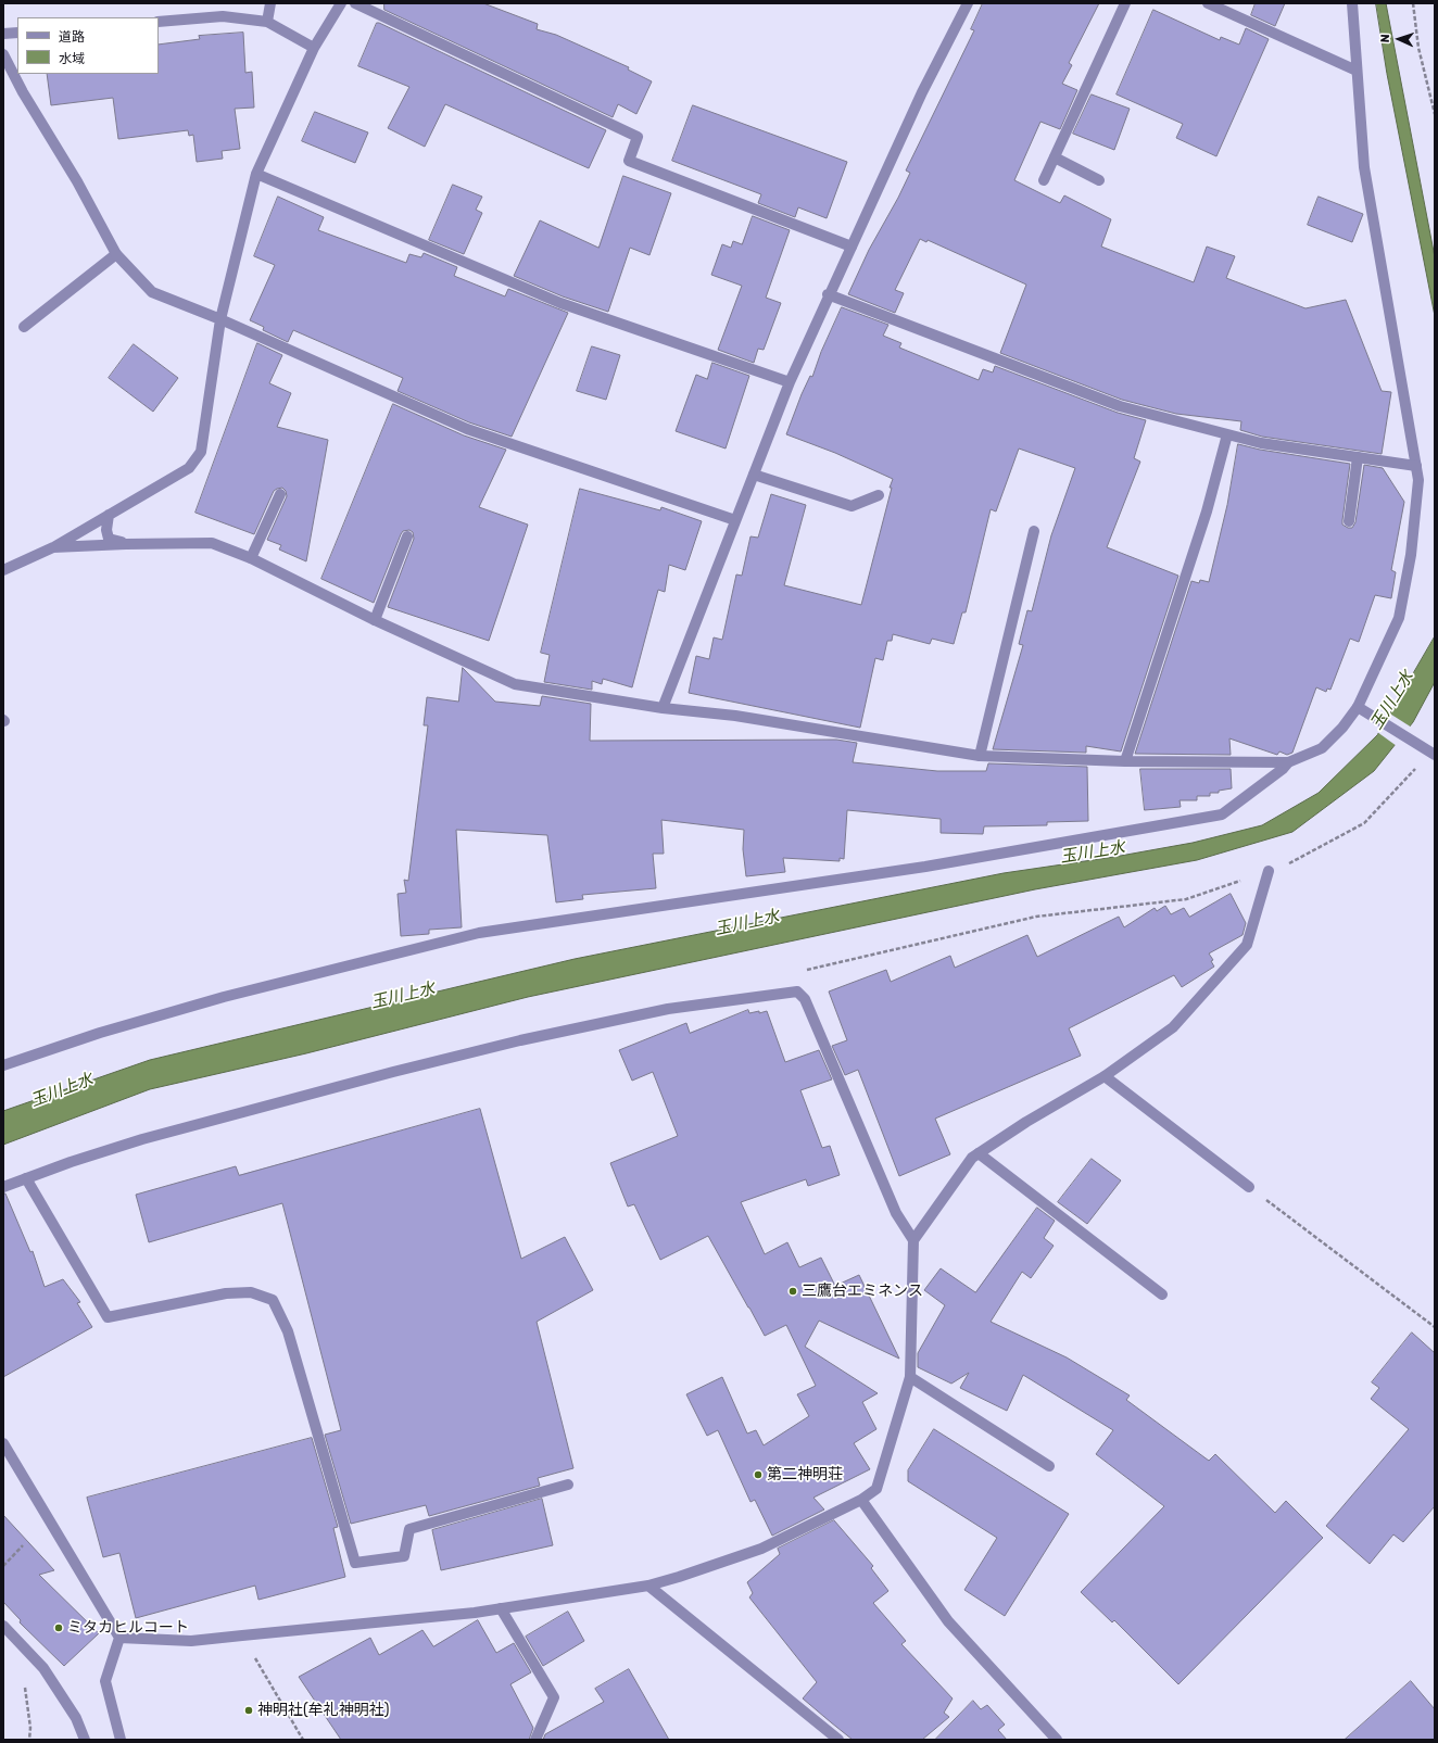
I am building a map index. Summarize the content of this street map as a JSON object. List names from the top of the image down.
{
  "water": ["玉川上水"],
  "places": [
    "三鷹台エミネンス",
    "第二神明荘",
    "ミタカヒルコート",
    "神明社(牟礼神明社)"
  ],
  "legend": ["道路", "水域"],
  "north": "left"
}
